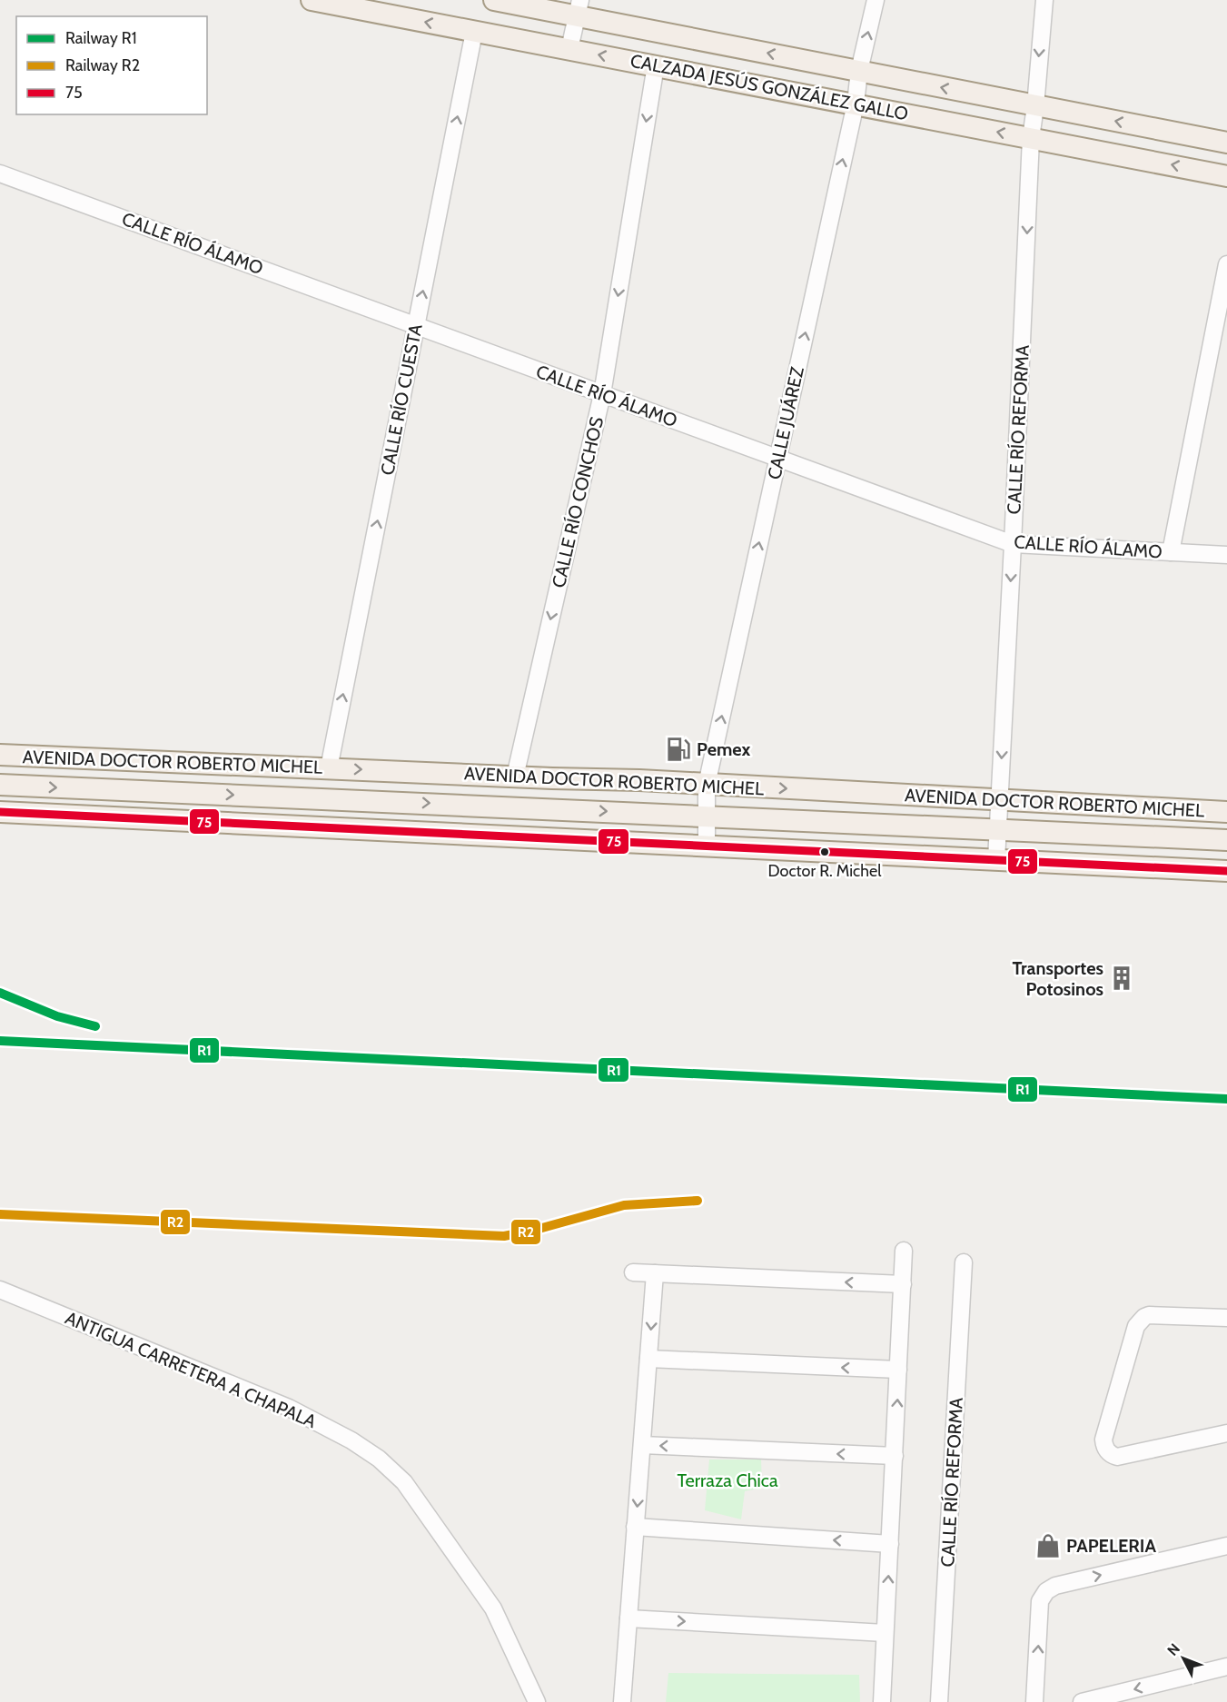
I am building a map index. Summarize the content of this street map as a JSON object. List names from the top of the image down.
{
  "streets": {
    "main road": ["CALZADA JESÚS GONZÁLEZ GALLO", "AVENIDA DOCTOR ROBERTO MICHEL"],
    "street": [
      "CALLE RÍO ÁLAMO",
      "CALLE RÍO CUESTA",
      "CALLE JUÁREZ",
      "CALLE RÍO REFORMA",
      "CALLE RÍO CONCHOS",
      "ANTIGUA CARRETERA A CHAPALA"
    ]
  },
  "crossings": [
    ["CALZADA JESÚS GONZÁLEZ GALLO", "CALLE RÍO CUESTA"],
    ["CALZADA JESÚS GONZÁLEZ GALLO", "CALLE JUÁREZ"],
    ["CALZADA JESÚS GONZÁLEZ GALLO", "CALLE RÍO REFORMA"],
    ["CALZADA JESÚS GONZÁLEZ GALLO", "CALLE RÍO CONCHOS"],
    ["CALLE RÍO ÁLAMO", "CALLE RÍO CUESTA"],
    ["CALLE RÍO ÁLAMO", "CALLE JUÁREZ"],
    ["CALLE RÍO ÁLAMO", "CALLE RÍO REFORMA"],
    ["CALLE RÍO ÁLAMO", "CALLE RÍO CONCHOS"],
    ["CALLE RÍO CUESTA", "AVENIDA DOCTOR ROBERTO MICHEL"],
    ["CALLE JUÁREZ", "AVENIDA DOCTOR ROBERTO MICHEL"],
    ["CALLE RÍO REFORMA", "AVENIDA DOCTOR ROBERTO MICHEL"],
    ["CALLE RÍO CONCHOS", "AVENIDA DOCTOR ROBERTO MICHEL"]
  ],
  "one_way": [
    "CALZADA JESÚS GONZÁLEZ GALLO",
    "CALLE RÍO CUESTA",
    "CALLE JUÁREZ",
    "CALLE RÍO REFORMA",
    "CALLE RÍO CONCHOS"
  ],
  "parks": ["Terraza Chica"],
  "places": {
    "fuel station": ["Pemex"],
    "other": ["Doctor R. Michel"],
    "building": ["Transportes Potosinos"],
    "shop": ["PAPELERIA"]
  },
  "lines": ["transit line 75", "rail line R1", "rail line R2"],
  "legend": ["Railway R1", "Railway R2", "75"],
  "north": "top left"
}
